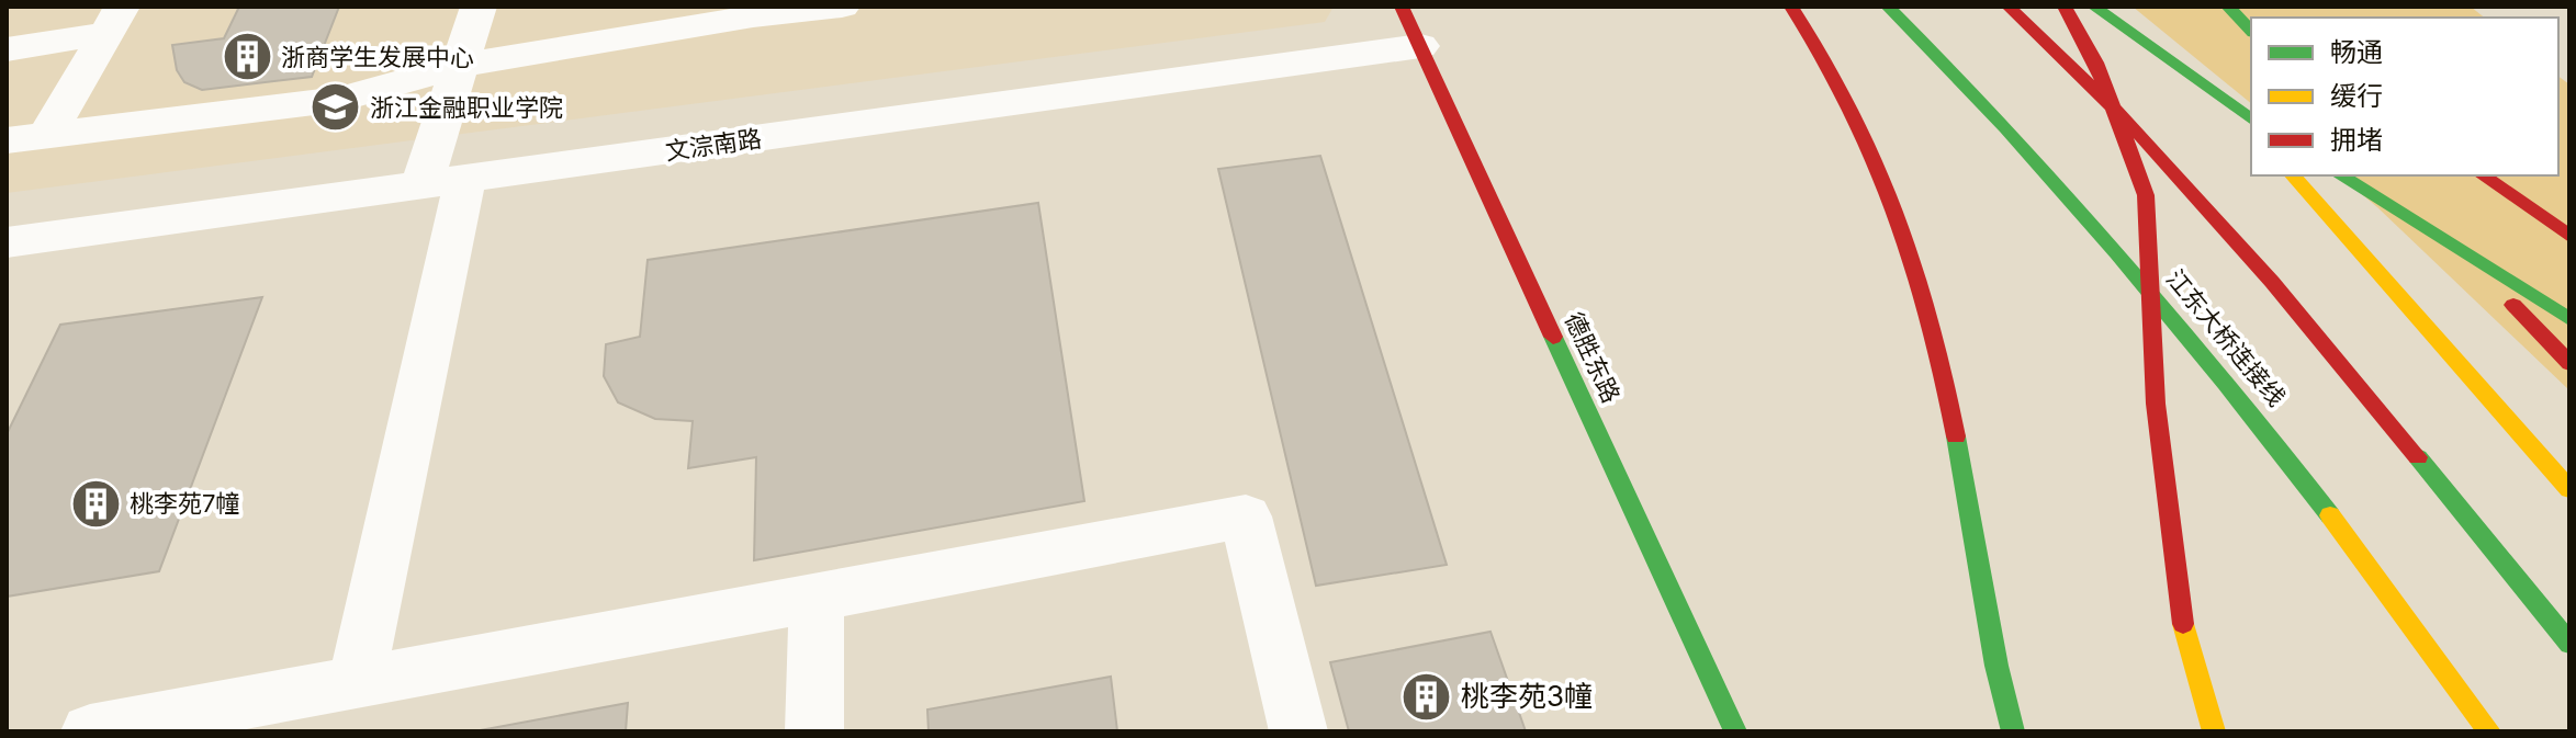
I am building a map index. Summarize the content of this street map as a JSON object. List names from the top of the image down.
{
  "streets": {
    "main road": ["江东大桥连接线", "德胜东路"],
    "street": ["文淙南路"]
  },
  "crossings": [
    ["文淙南路", "德胜东路"]
  ],
  "places": {
    "building": ["浙商学生发展中心", "桃李苑7幢", "桃李苑3幢"],
    "school or university": ["浙江金融职业学院"]
  },
  "legend": ["畅通", "缓行", "拥堵"]
}
